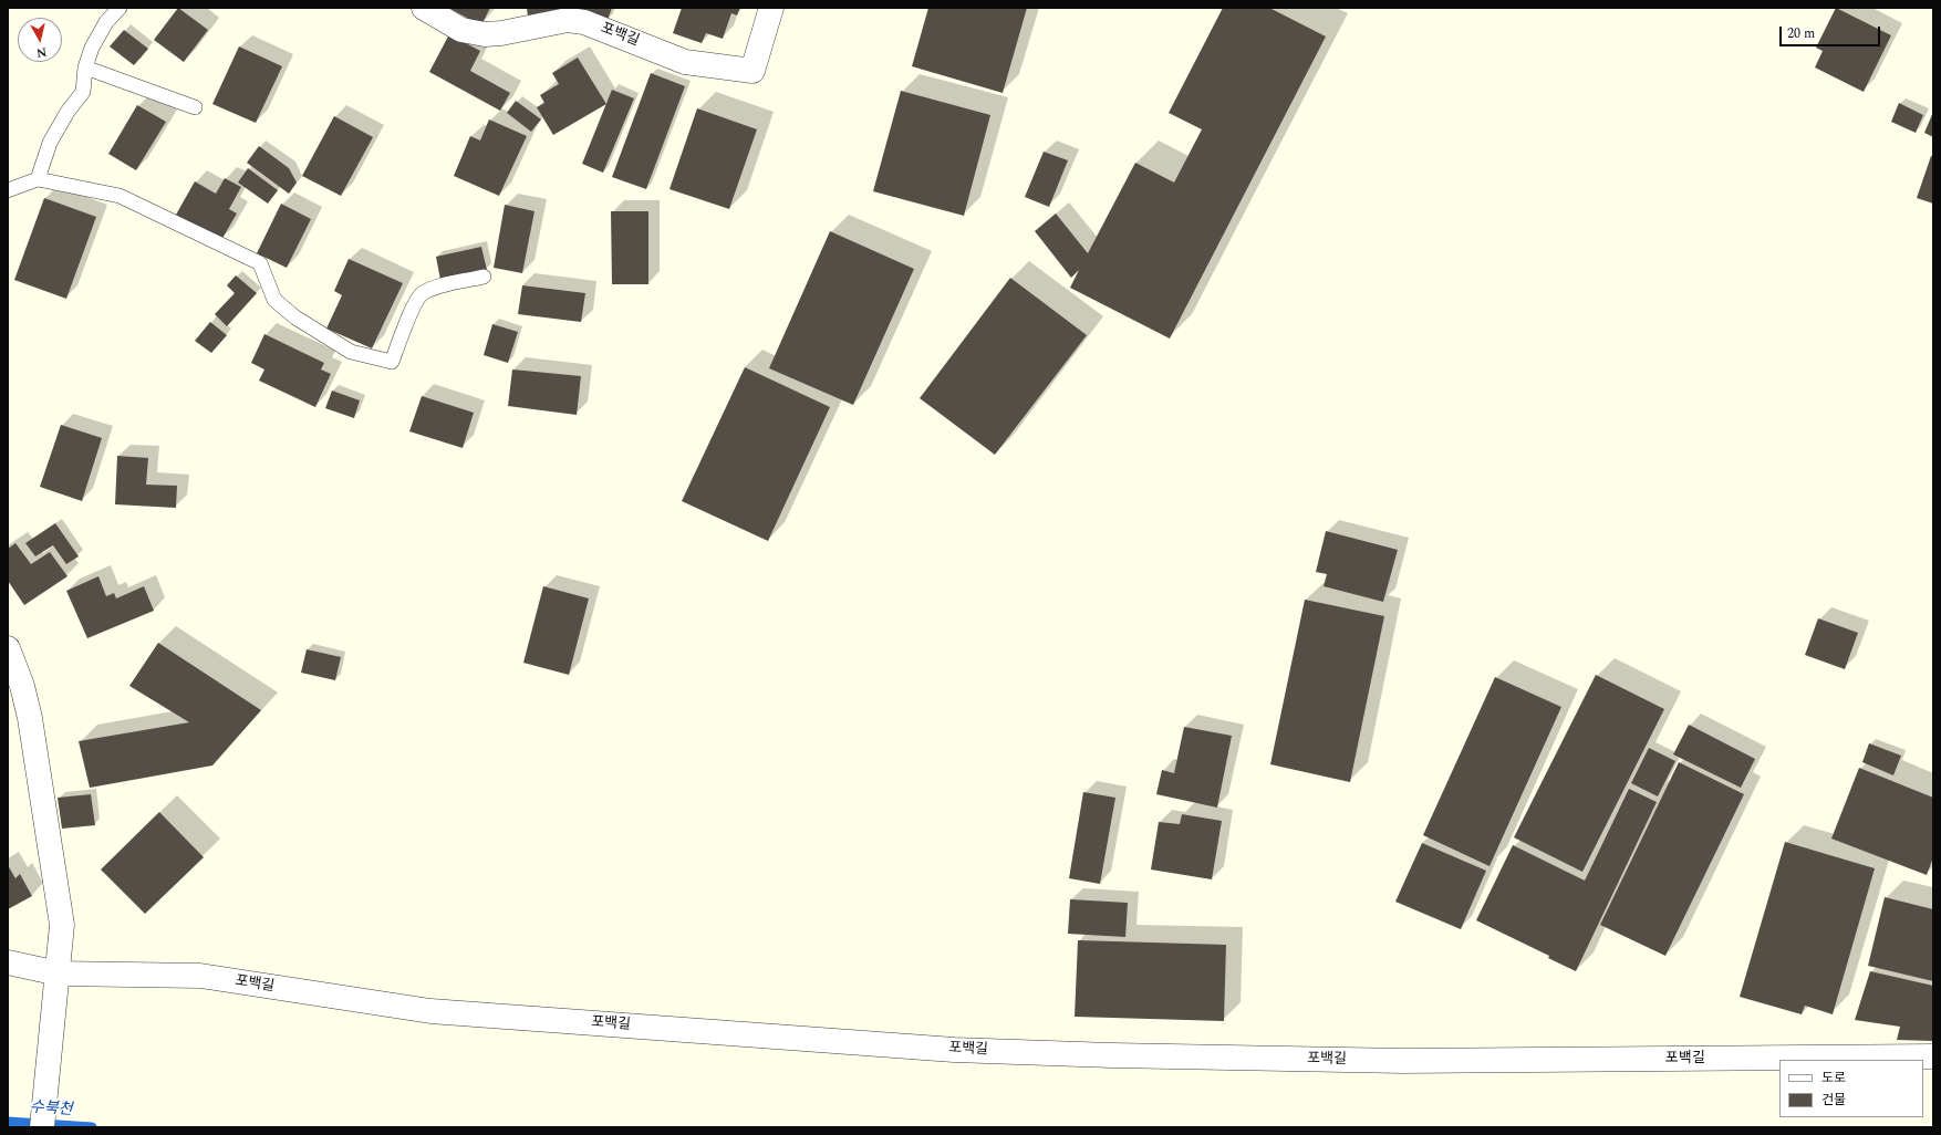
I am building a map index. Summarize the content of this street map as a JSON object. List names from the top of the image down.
{
  "streets": {
    "street": ["포백길"]
  },
  "water": ["수북천"],
  "legend": ["도로", "건물"],
  "scale_bar": "20 m",
  "north": "bottom"
}
